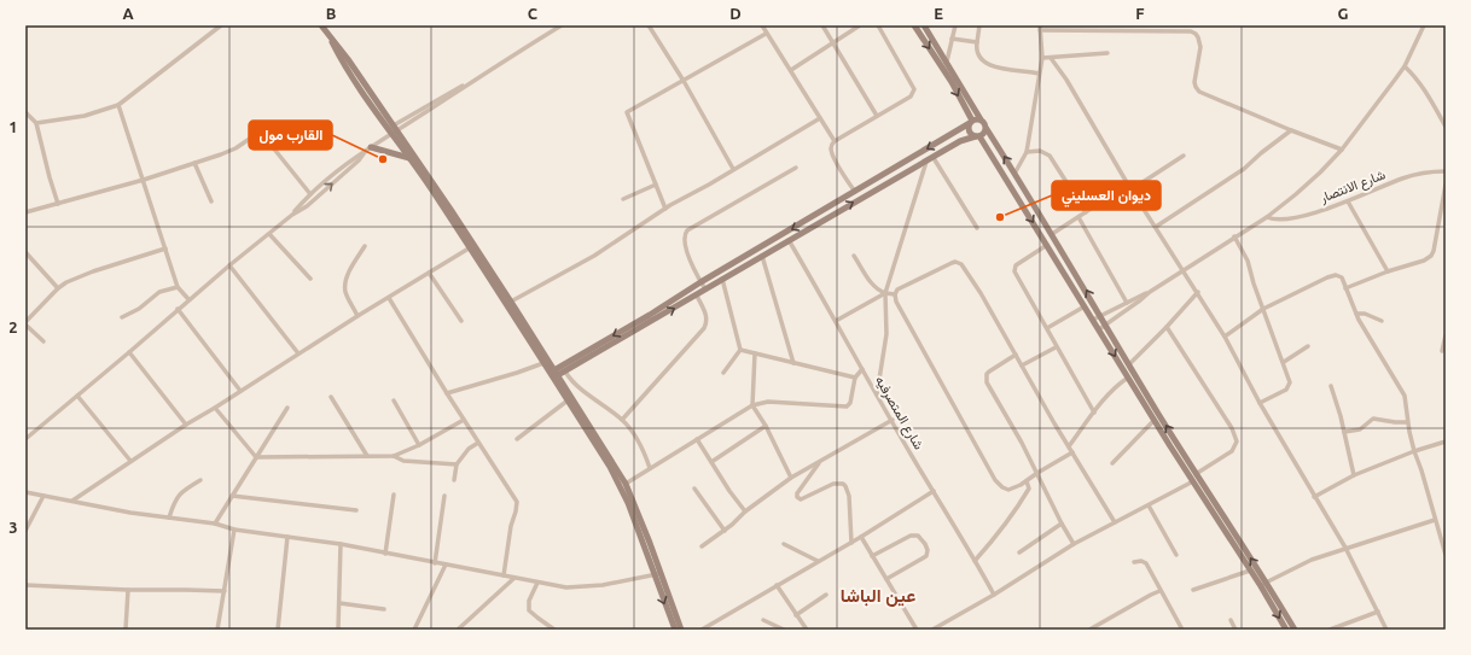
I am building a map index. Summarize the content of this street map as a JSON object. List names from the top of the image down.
{
  "streets": {
    "street": ["شارع الانتصار", "شارع المتصرفيه"]
  },
  "districts": ["عين الباشا"],
  "places": ["القارب مول", "ديوان العسليني"],
  "grid": {
    "columns": [
      "A",
      "B",
      "C",
      "D",
      "E",
      "F",
      "G"
    ],
    "rows": ["1", "2", "3"]
  }
}
